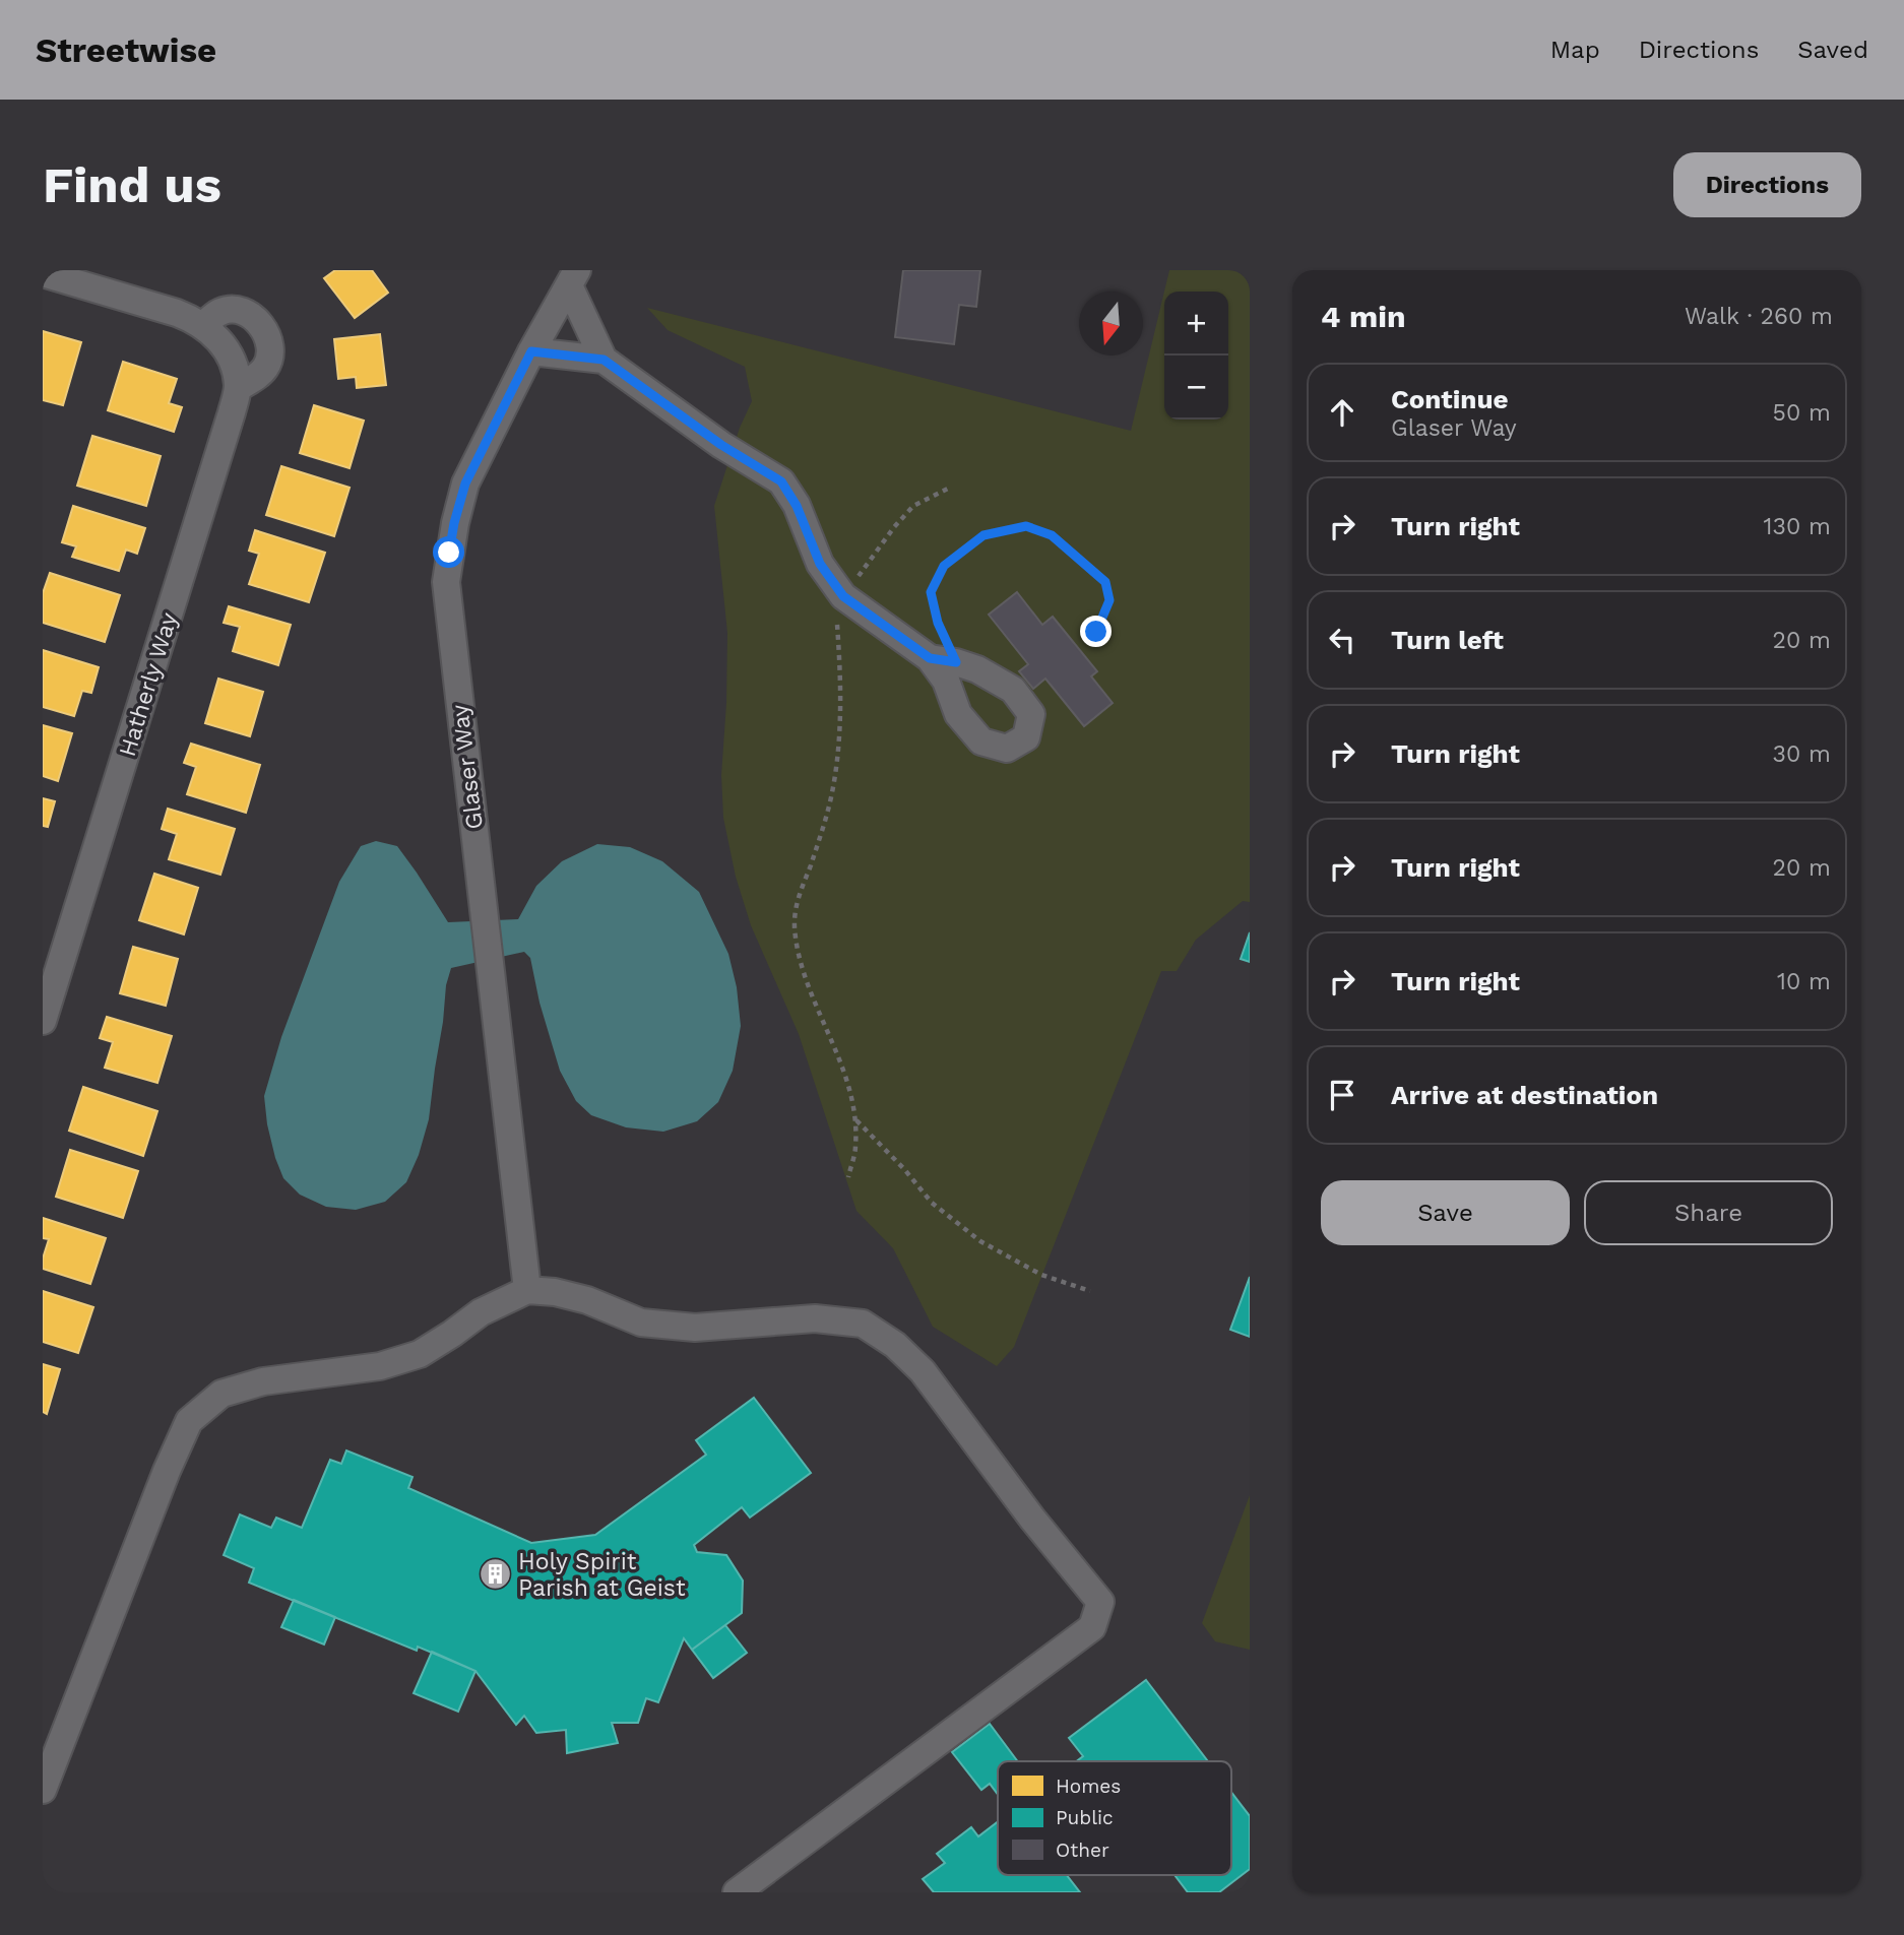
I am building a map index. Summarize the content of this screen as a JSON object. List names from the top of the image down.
{
  "streets": {
    "street": ["Hatherly Way", "Glaser Way"]
  },
  "places": {
    "building": ["Holy Spirit Parish at Geist"]
  },
  "legend": ["Homes", "Public", "Other"],
  "north": "bottom",
  "page": {
    "header": "Streetwise",
    "nav": ["Map", "Directions", "Saved"],
    "buttons": [
      "Directions",
      ["Save", "Share"]
    ],
    "title": "Find us",
    "heading": ["4 min", "Walk · 260 m"],
    "map_buttons": ["+", "−"],
    "list": [
      ["Continue", "Glaser Way", "50 m"],
      ["Turn right", "130 m"],
      ["Turn left", "20 m"],
      ["Turn right", "30 m"],
      ["Turn right", "20 m"],
      ["Turn right", "10 m"],
      "Arrive at destination"
    ]
  }
}
